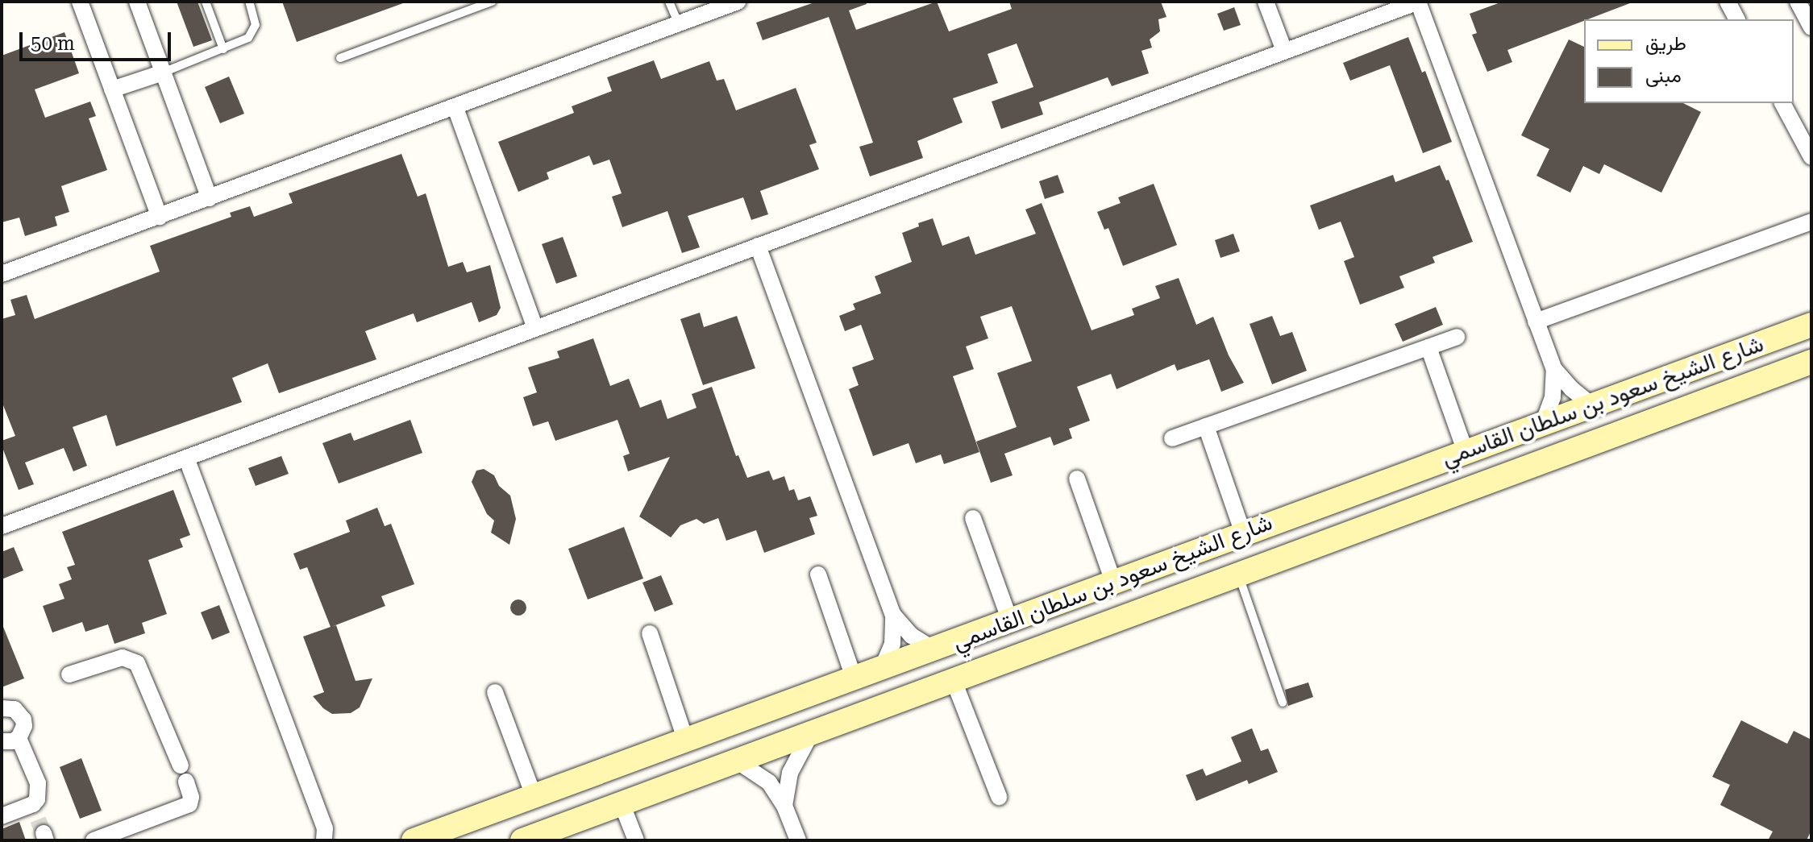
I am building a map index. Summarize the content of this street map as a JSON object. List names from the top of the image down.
{
  "streets": {
    "main road": ["شارع الشيخ سعود بن سلطان القاسمي"]
  },
  "legend": ["طريق", "مبنى"],
  "scale_bar": "50 m"
}
